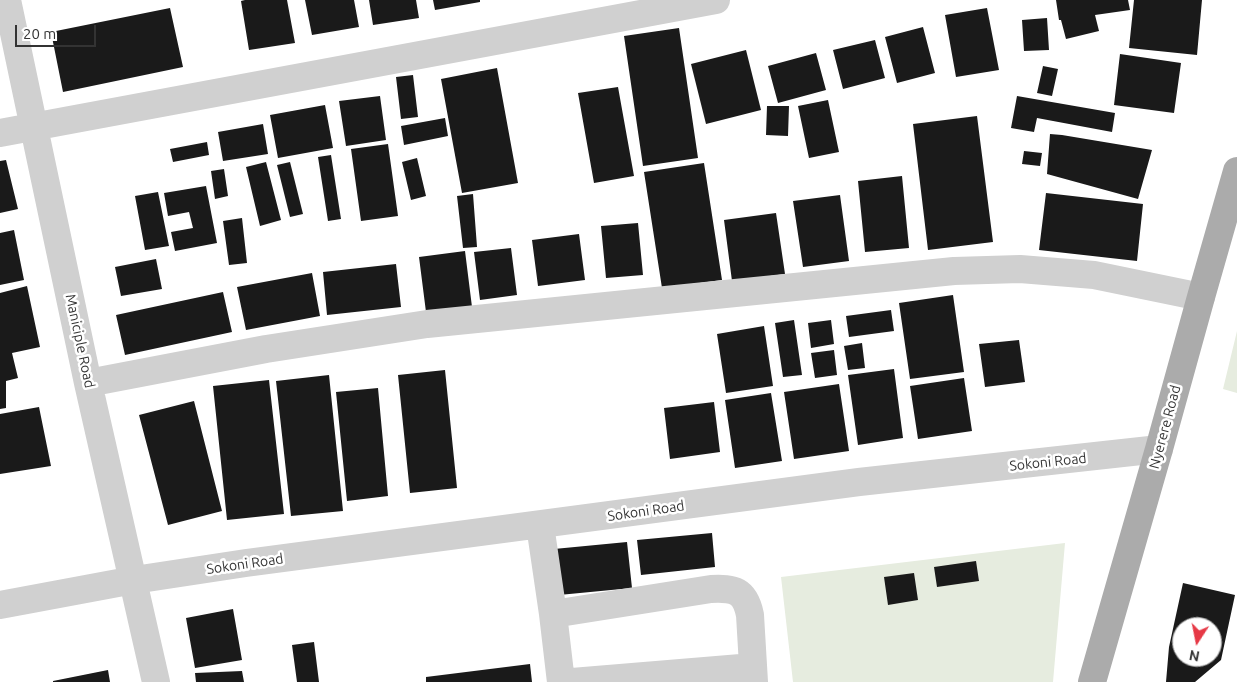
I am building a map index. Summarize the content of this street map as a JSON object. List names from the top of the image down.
{
  "streets": {
    "main road": ["Nyerere Road"],
    "street": ["Maniciple Road", "Sokoni Road"]
  },
  "crossings": [
    ["Maniciple Road", "Sokoni Road"],
    ["Nyerere Road", "Sokoni Road"]
  ],
  "scale_bar": "20 m",
  "north": "bottom"
}
